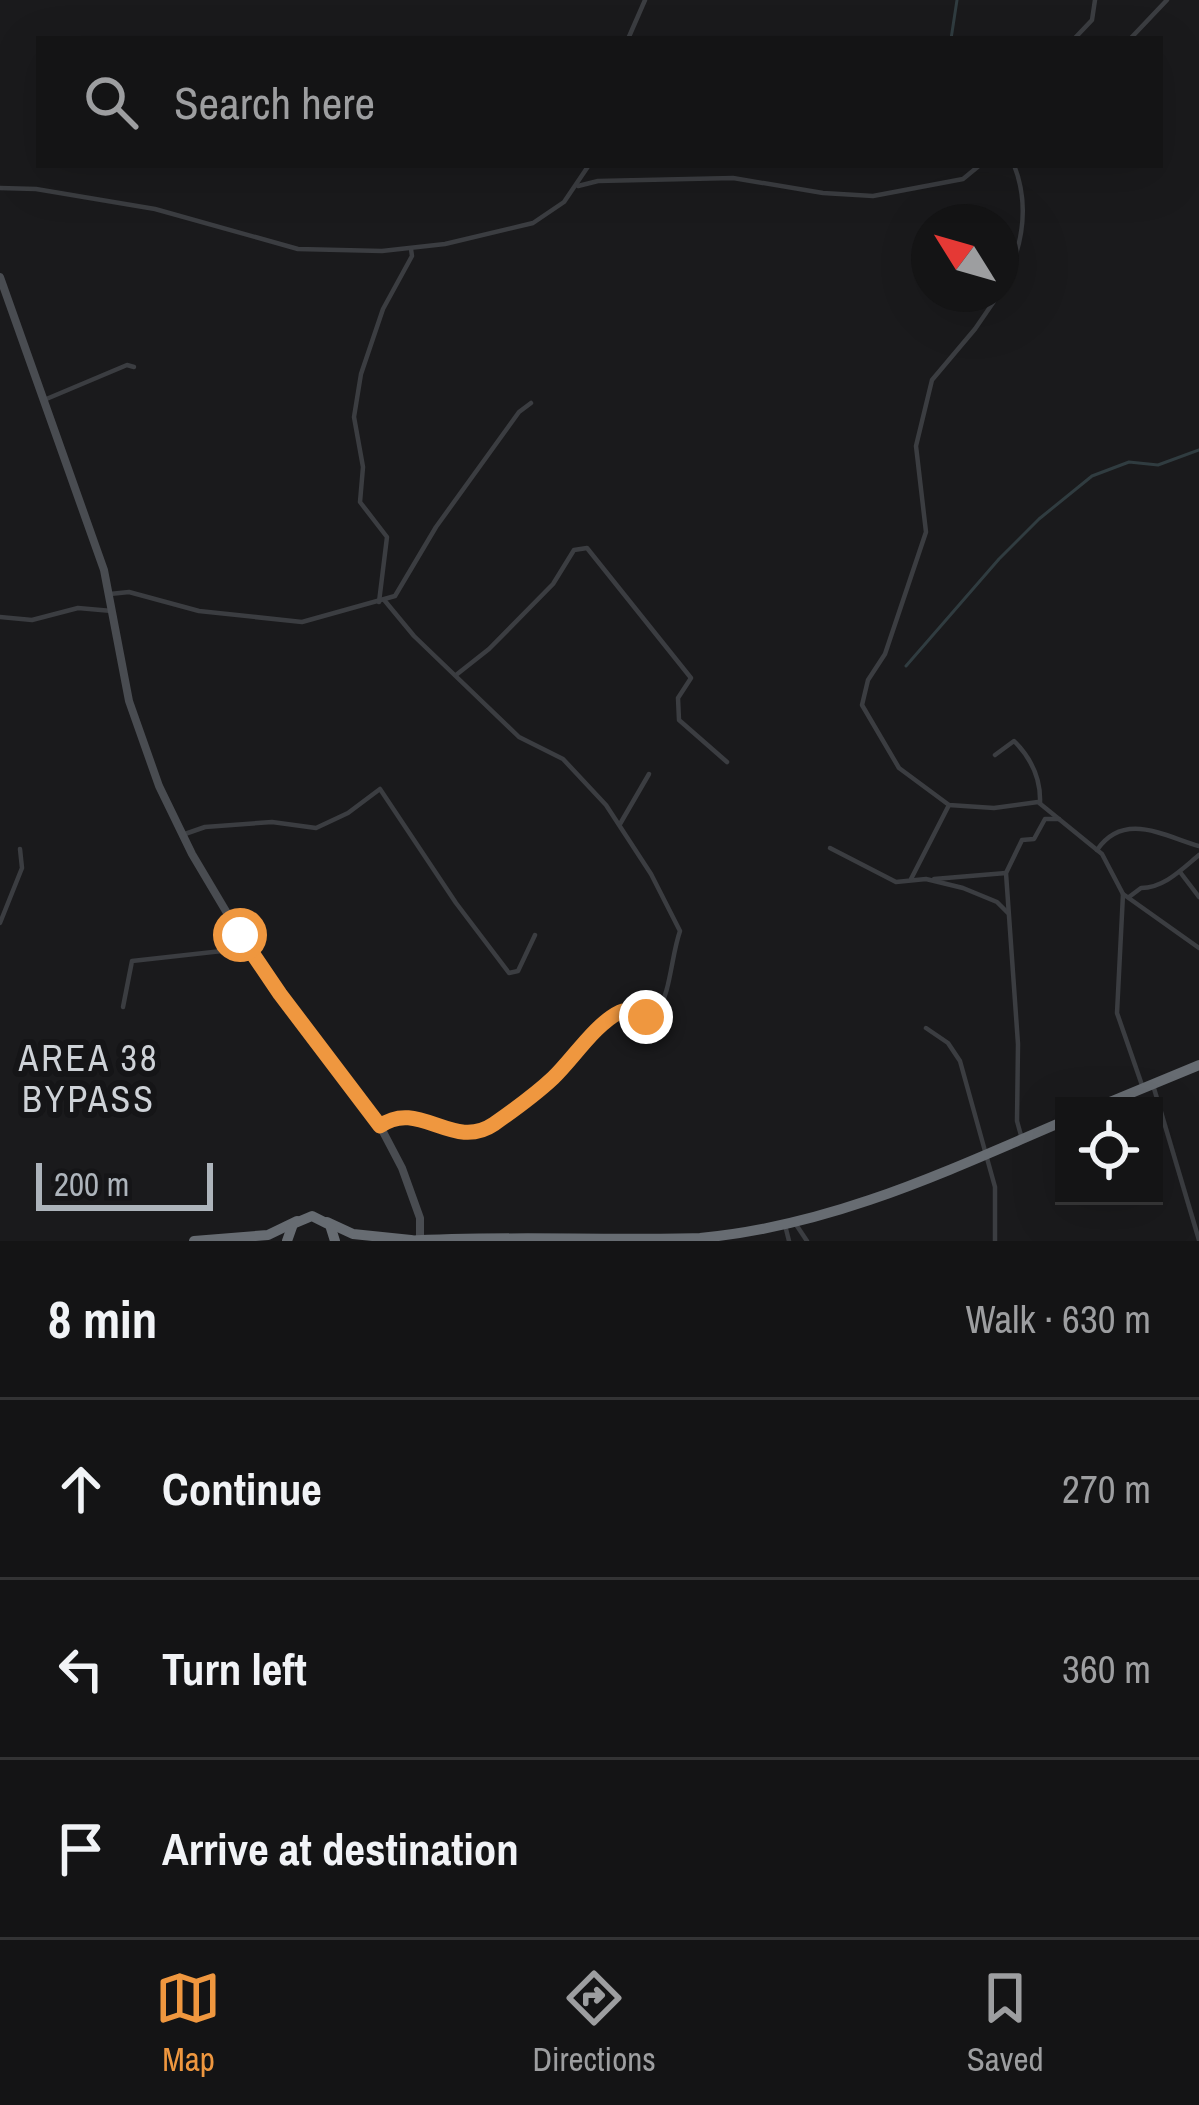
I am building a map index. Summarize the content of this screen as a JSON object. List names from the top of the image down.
{
  "districts": ["AREA 38 BYPASS"],
  "scale_bar": "200 m",
  "north": "top left",
  "page": {
    "search": "Search here",
    "scale": "200 m",
    "heading": ["8 min", "Walk · 630 m"],
    "list": [
      ["Continue", "270 m"],
      ["Turn left", "360 m"],
      "Arrive at destination"
    ],
    "nav": ["Map", "Directions", "Saved"]
  }
}
